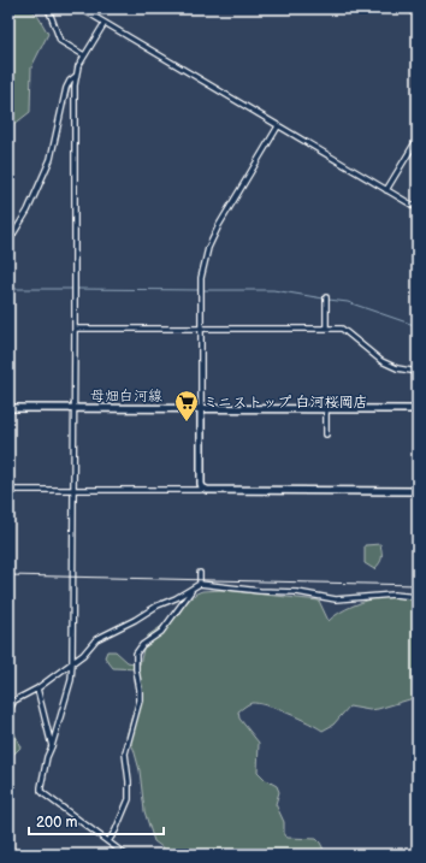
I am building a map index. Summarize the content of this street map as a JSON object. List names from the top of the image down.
{
  "streets": {
    "main road": ["母畑白河線"]
  },
  "places": {
    "supermarket": ["ミニストップ 白河桜岡店"]
  },
  "scale_bar": "200 m"
}
